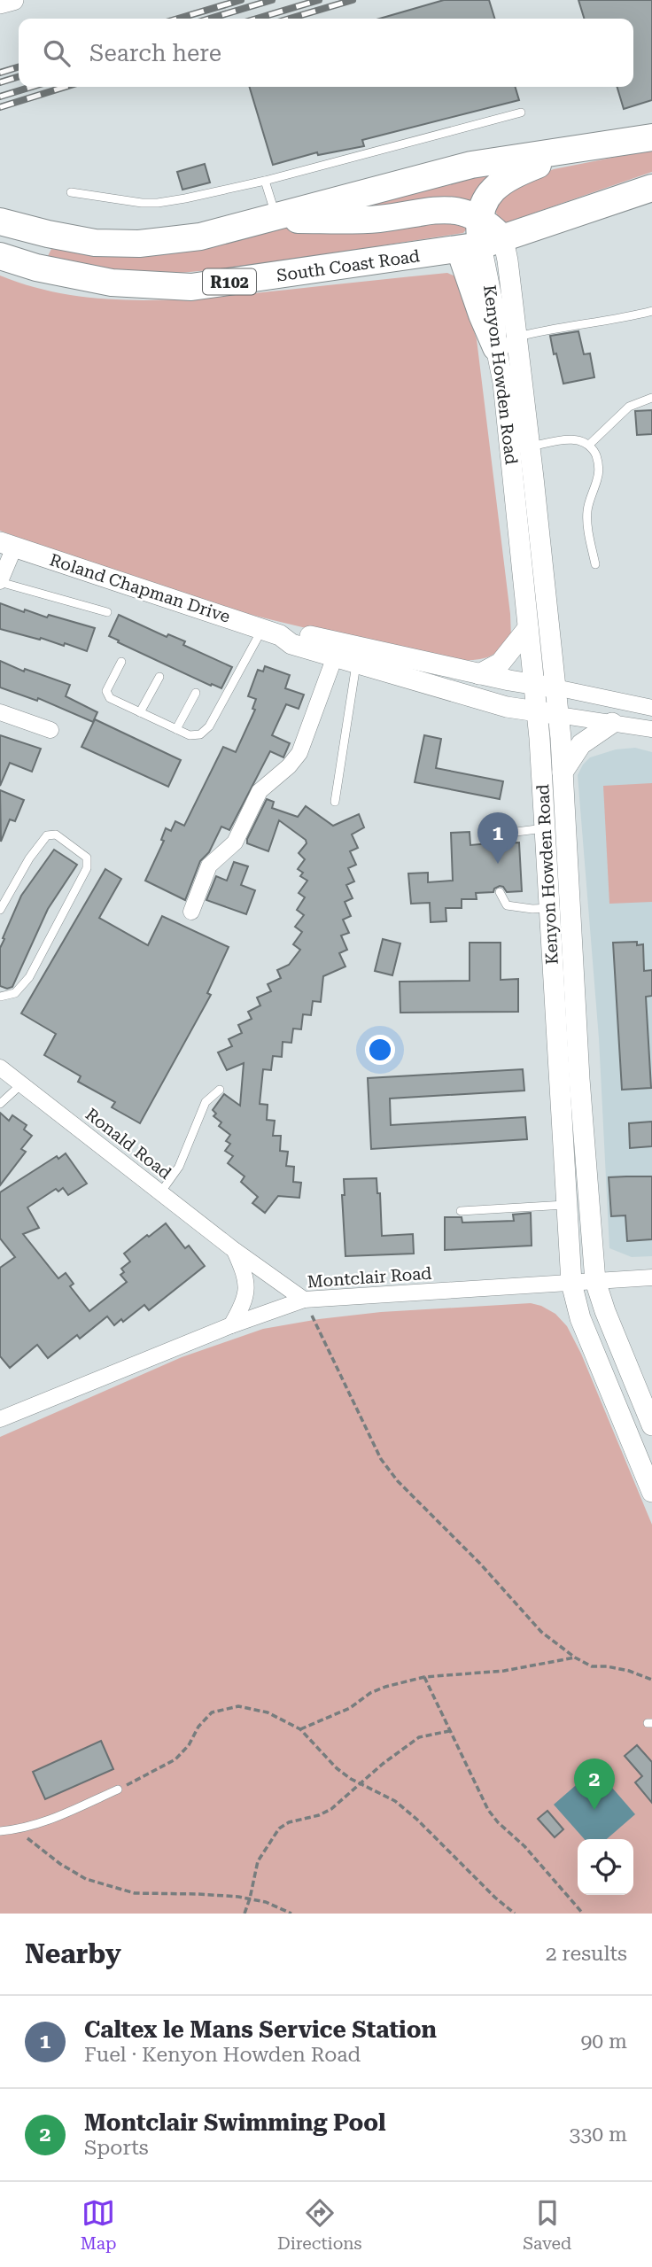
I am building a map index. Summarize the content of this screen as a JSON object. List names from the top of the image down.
{
  "streets": {
    "highway": ["South Coast Road", "R102"],
    "street": [
      "Kenyon Howden Road",
      "Roland Chapman Drive",
      "Ronald Road",
      "Montclair Road"
    ]
  },
  "crossings": [
    ["South Coast Road", "Kenyon Howden Road"],
    ["Kenyon Howden Road", "Roland Chapman Drive"],
    ["Kenyon Howden Road", "Montclair Road"],
    ["Ronald Road", "Montclair Road"]
  ],
  "page": {
    "search": "Search here",
    "pins": ["1", "2"],
    "heading": ["Nearby", "2 results"],
    "list": [
      {
        "mark": "1",
        "name": "Caltex le Mans Service Station",
        "note": "Fuel · Kenyon Howden Road",
        "value": "90 m"
      },
      {
        "mark": "2",
        "name": "Montclair Swimming Pool",
        "note": "Sports",
        "value": "330 m"
      }
    ],
    "nav": ["Map", "Directions", "Saved"]
  }
}
